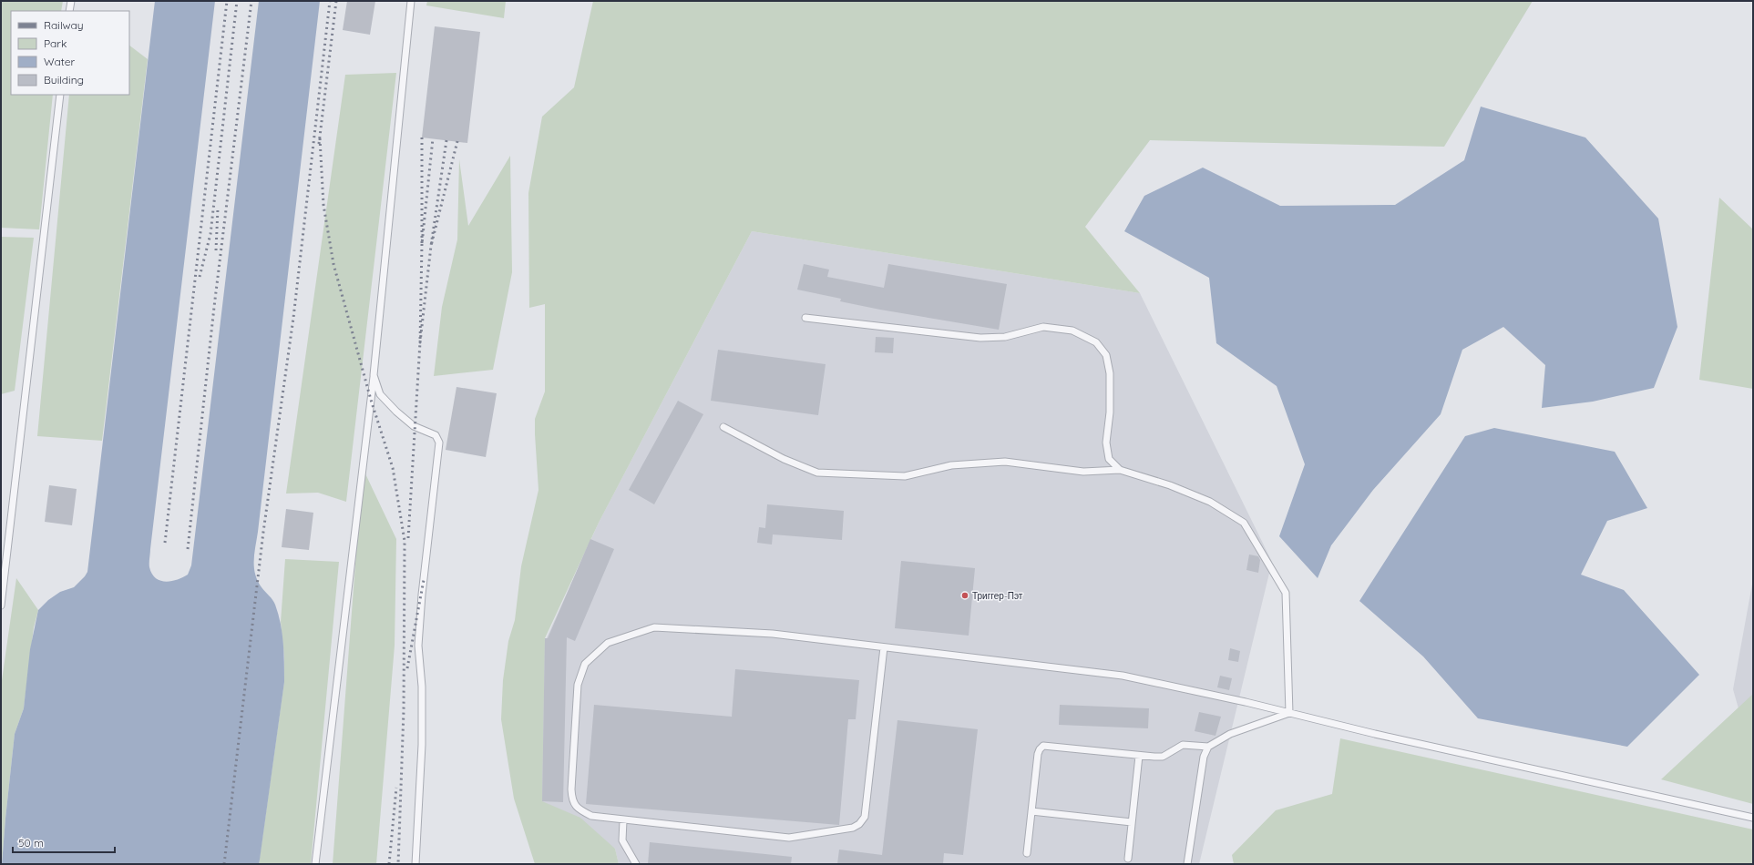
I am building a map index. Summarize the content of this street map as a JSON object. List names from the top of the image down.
{
  "places": ["Триггер-Пэт"],
  "legend": [
    "Railway",
    "Park",
    "Water",
    "Building"
  ],
  "scale_bar": "50 m"
}
